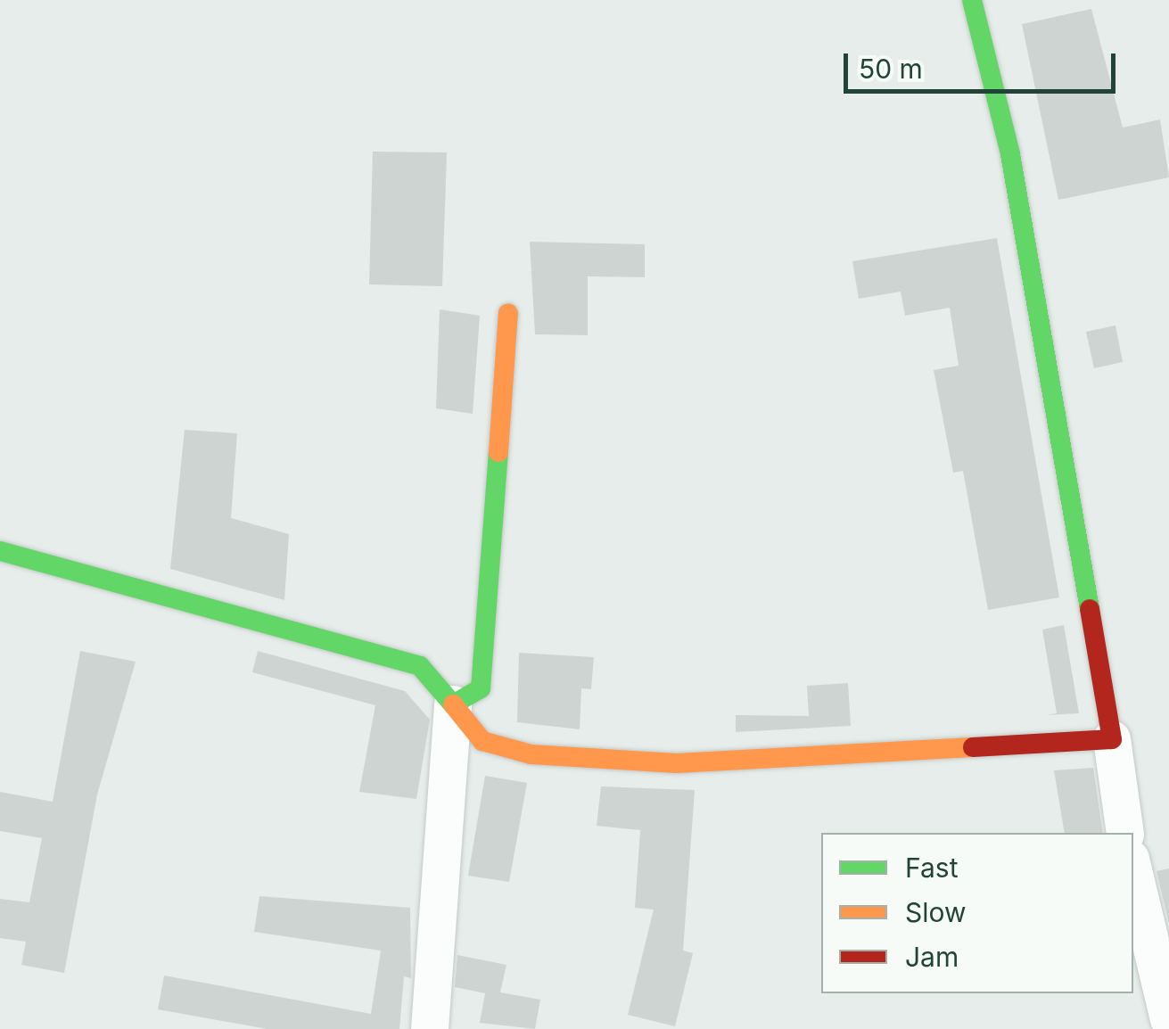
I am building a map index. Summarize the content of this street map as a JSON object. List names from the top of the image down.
{
  "legend": ["Fast", "Slow", "Jam"],
  "scale_bar": "50 m"
}
